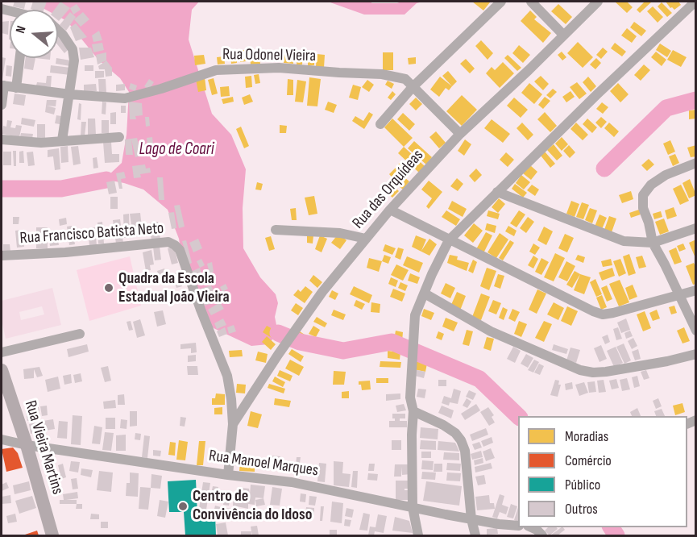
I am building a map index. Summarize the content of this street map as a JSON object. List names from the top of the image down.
{
  "streets": {
    "main road": ["Rua Vieira Martins"],
    "street": [
      "Rua Odonel Vieira",
      "Rua das Orquídeas",
      "Rua Francisco Batista Neto",
      "Rua Manoel Marques"
    ]
  },
  "crossings": [
    ["Rua Odonel Vieira", "Rua das Orquídeas"],
    ["Rua das Orquídeas", "Rua Francisco Batista Neto"],
    ["Rua Francisco Batista Neto", "Rua Manoel Marques"],
    ["Rua Vieira Martins", "Rua Manoel Marques"]
  ],
  "water": ["Lago de Coari"],
  "places": ["Quadra da Escola Estadual João Vieira", "Centro de Convivência do Idoso"],
  "legend": [
    "Moradias",
    "Comércio",
    "Público",
    "Outros"
  ],
  "north": "left"
}
